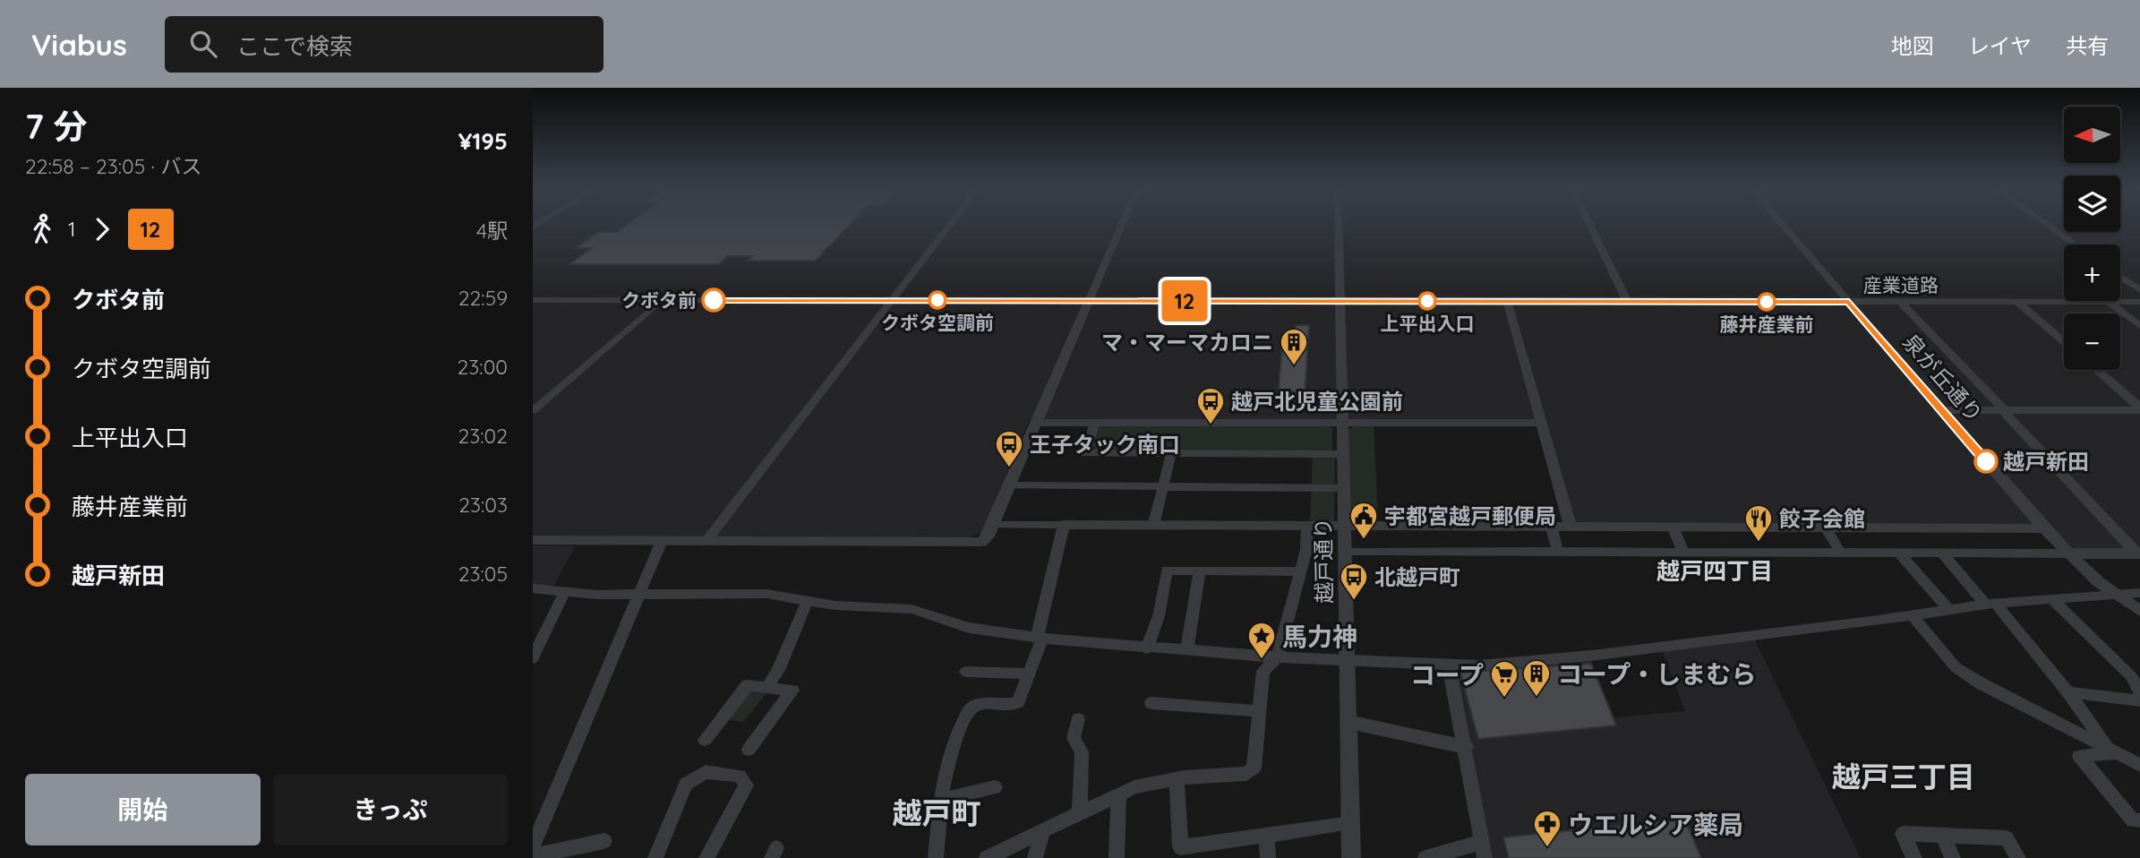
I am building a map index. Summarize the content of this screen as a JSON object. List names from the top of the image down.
{
  "streets": {
    "street": ["産業道路", "泉が丘通り", "越戸通り"]
  },
  "crossings": [
    ["産業道路", "泉が丘通り"],
    ["産業道路", "越戸通り"]
  ],
  "districts": ["越戸四丁目", "越戸三丁目", "越戸町"],
  "places": {
    "other": [
      "クボタ前",
      "クボタ空調前",
      "上平出入口",
      "藤井産業前",
      "越戸新田"
    ],
    "building": ["マ・マーマカロニ", "コープ・しまむら"],
    "bus stop": ["越戸北児童公園前", "王子タック南口", "北越戸町"],
    "public building": ["宇都宮越戸郵便局"],
    "restaurant": ["餃子会館"],
    "place": ["馬力神"],
    "supermarket": ["コープ"],
    "pharmacy": ["ウエルシア薬局"]
  },
  "lines": ["bus line 12"],
  "north": "left",
  "page": {
    "header": "Viabus",
    "search": "ここで検索",
    "nav": ["地図", "レイヤ", "共有"],
    "heading": ["7 分", "22:58 – 23:05 · バス", "¥195"],
    "on_map": "12",
    "map_buttons": ["+", "−"],
    "legs": ["1", "12", "4駅"],
    "list": [
      {
        "name": "クボタ前",
        "value": "22:59"
      },
      {
        "name": "クボタ空調前",
        "value": "23:00"
      },
      {
        "name": "上平出入口",
        "value": "23:02"
      },
      {
        "name": "藤井産業前",
        "value": "23:03"
      },
      {
        "name": "越戸新田",
        "value": "23:05"
      }
    ],
    "buttons": ["開始", "きっぷ"]
  }
}
